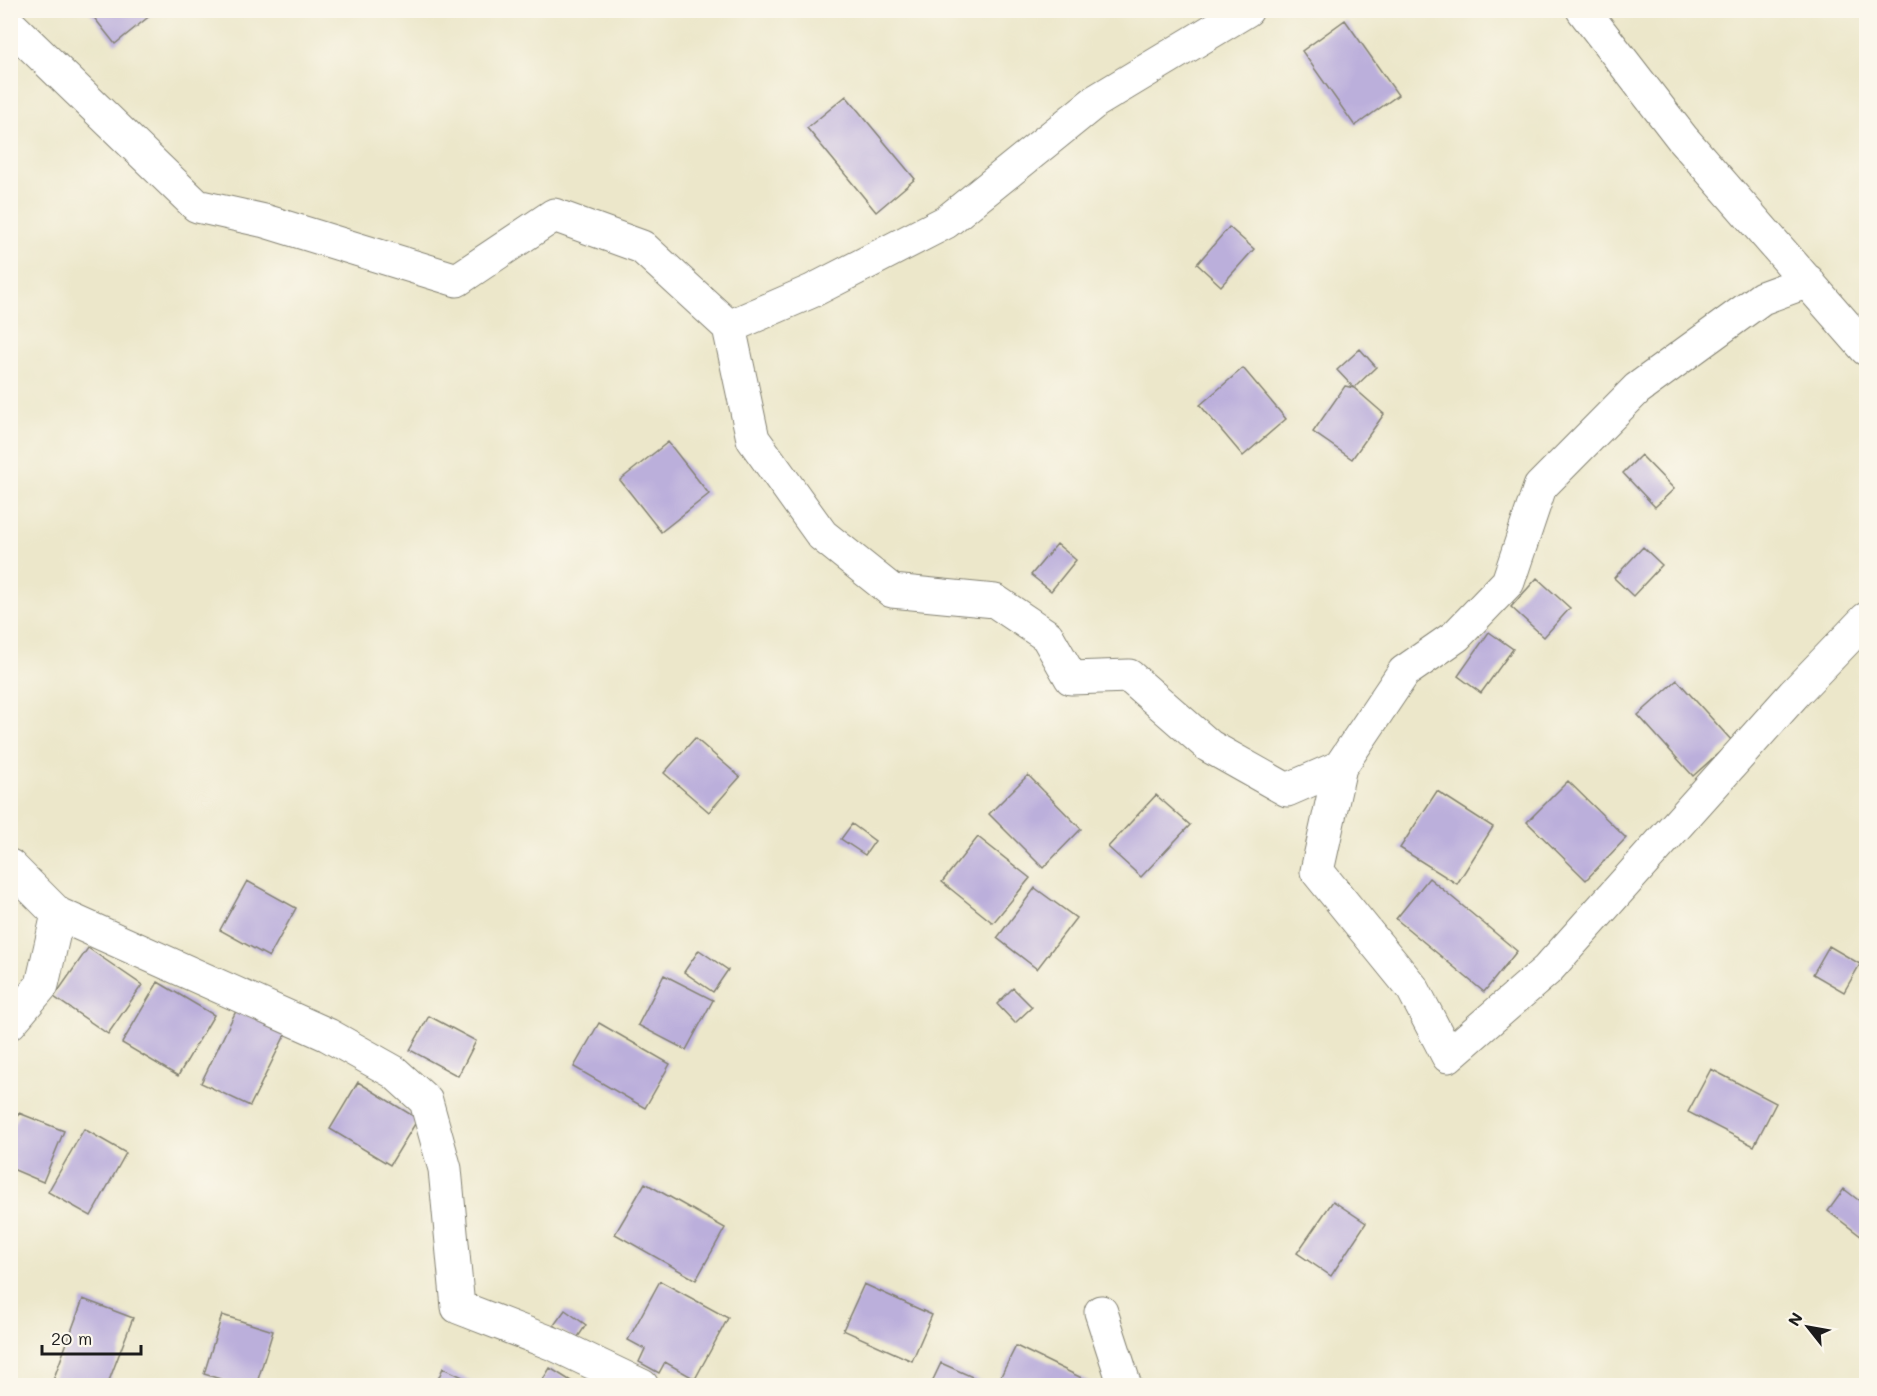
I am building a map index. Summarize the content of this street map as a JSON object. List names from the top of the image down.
{
  "scale_bar": "20 m",
  "north": "top left"
}
